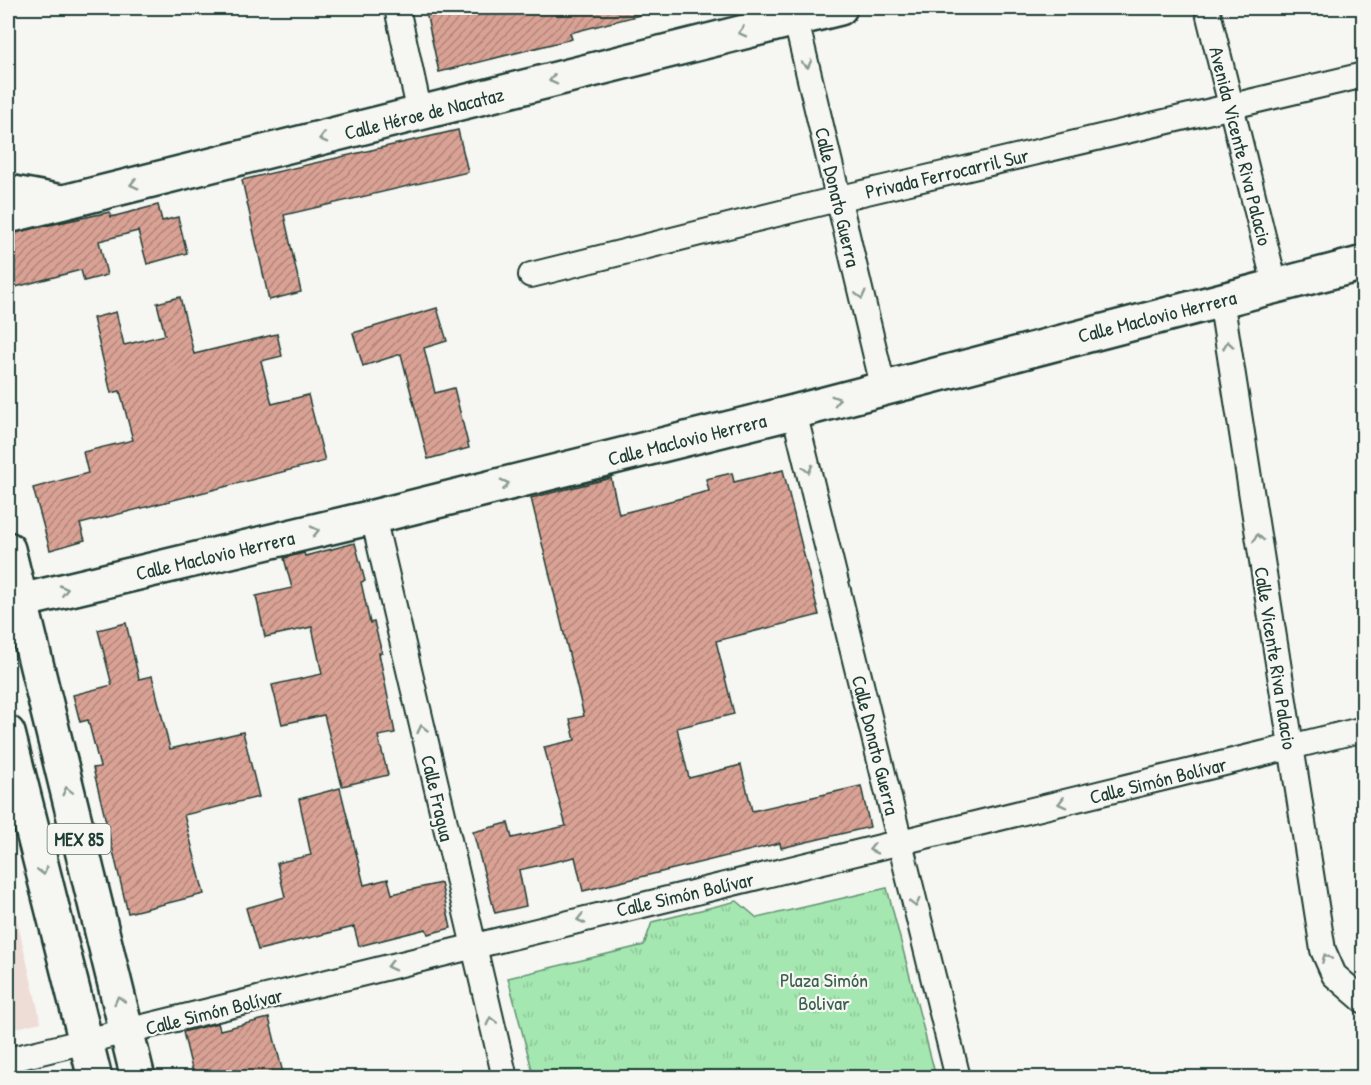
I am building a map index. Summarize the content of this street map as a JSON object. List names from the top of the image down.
{
  "streets": {
    "street": [
      "Calle Héroe de Nacataz",
      "Avenida Vicente Riva Palacio",
      "Privada Ferrocarril Sur",
      "Calle Donato Guerra",
      "Calle Maclovio Herrera",
      "Calle Vicente Riva Palacio",
      "Calle Simón Bolívar",
      "Calle Fragua",
      "MEX 85"
    ]
  },
  "crossings": [
    ["Calle Héroe de Nacataz", "Calle Donato Guerra"],
    ["Avenida Vicente Riva Palacio", "Privada Ferrocarril Sur"],
    ["Avenida Vicente Riva Palacio", "Calle Maclovio Herrera"],
    ["Privada Ferrocarril Sur", "Calle Donato Guerra"],
    ["Calle Donato Guerra", "Calle Maclovio Herrera"],
    ["Calle Donato Guerra", "Calle Simón Bolívar"],
    ["Calle Maclovio Herrera", "Calle Vicente Riva Palacio"],
    ["Calle Maclovio Herrera", "Calle Fragua"],
    ["Calle Maclovio Herrera", "MEX 85"],
    ["Calle Vicente Riva Palacio", "Calle Simón Bolívar"],
    ["Calle Simón Bolívar", "Calle Fragua"],
    ["Calle Simón Bolívar", "MEX 85"]
  ],
  "one_way": [
    "Calle Héroe de Nacataz",
    "Calle Donato Guerra",
    "Calle Maclovio Herrera",
    "Calle Vicente Riva Palacio",
    "Calle Simón Bolívar",
    "Calle Fragua"
  ],
  "parks": ["Plaza Simón Bolivar"]
}
